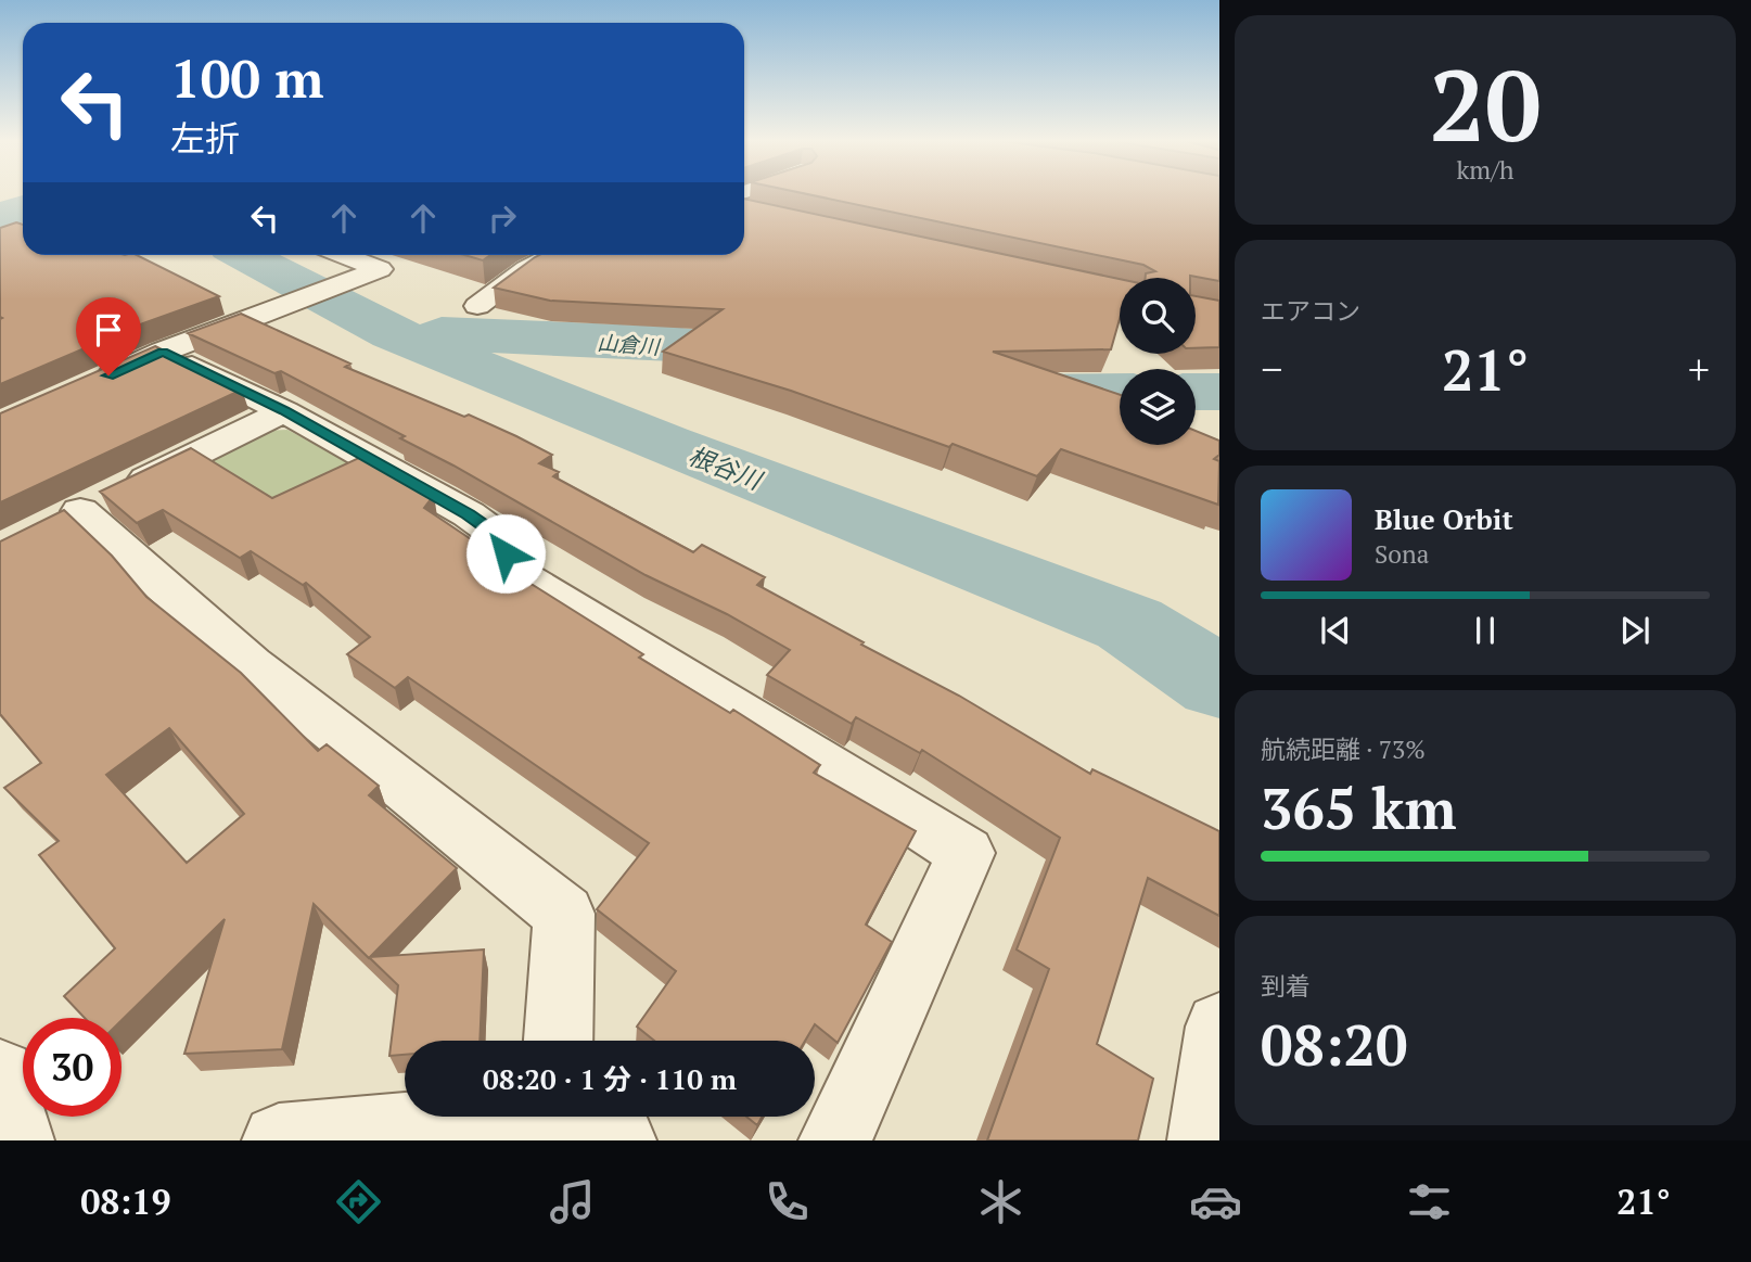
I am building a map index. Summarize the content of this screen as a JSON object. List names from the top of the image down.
{
  "water": ["山倉川", "根谷川"],
  "page": {
    "tile": [
      ["20", "km/h"],
      "エアコン",
      ["航続距離 · 73%", "365 km"],
      ["到着", "08:20"]
    ],
    "turn": ["100 m", "左折"],
    "heat": ["−", "21°", "+"],
    "song": ["Blue Orbit", "Sona"],
    "limit": "30",
    "trip": "08:20 · 1 分 · 110 m",
    "tabs": ["08:19", "21°"]
  }
}
